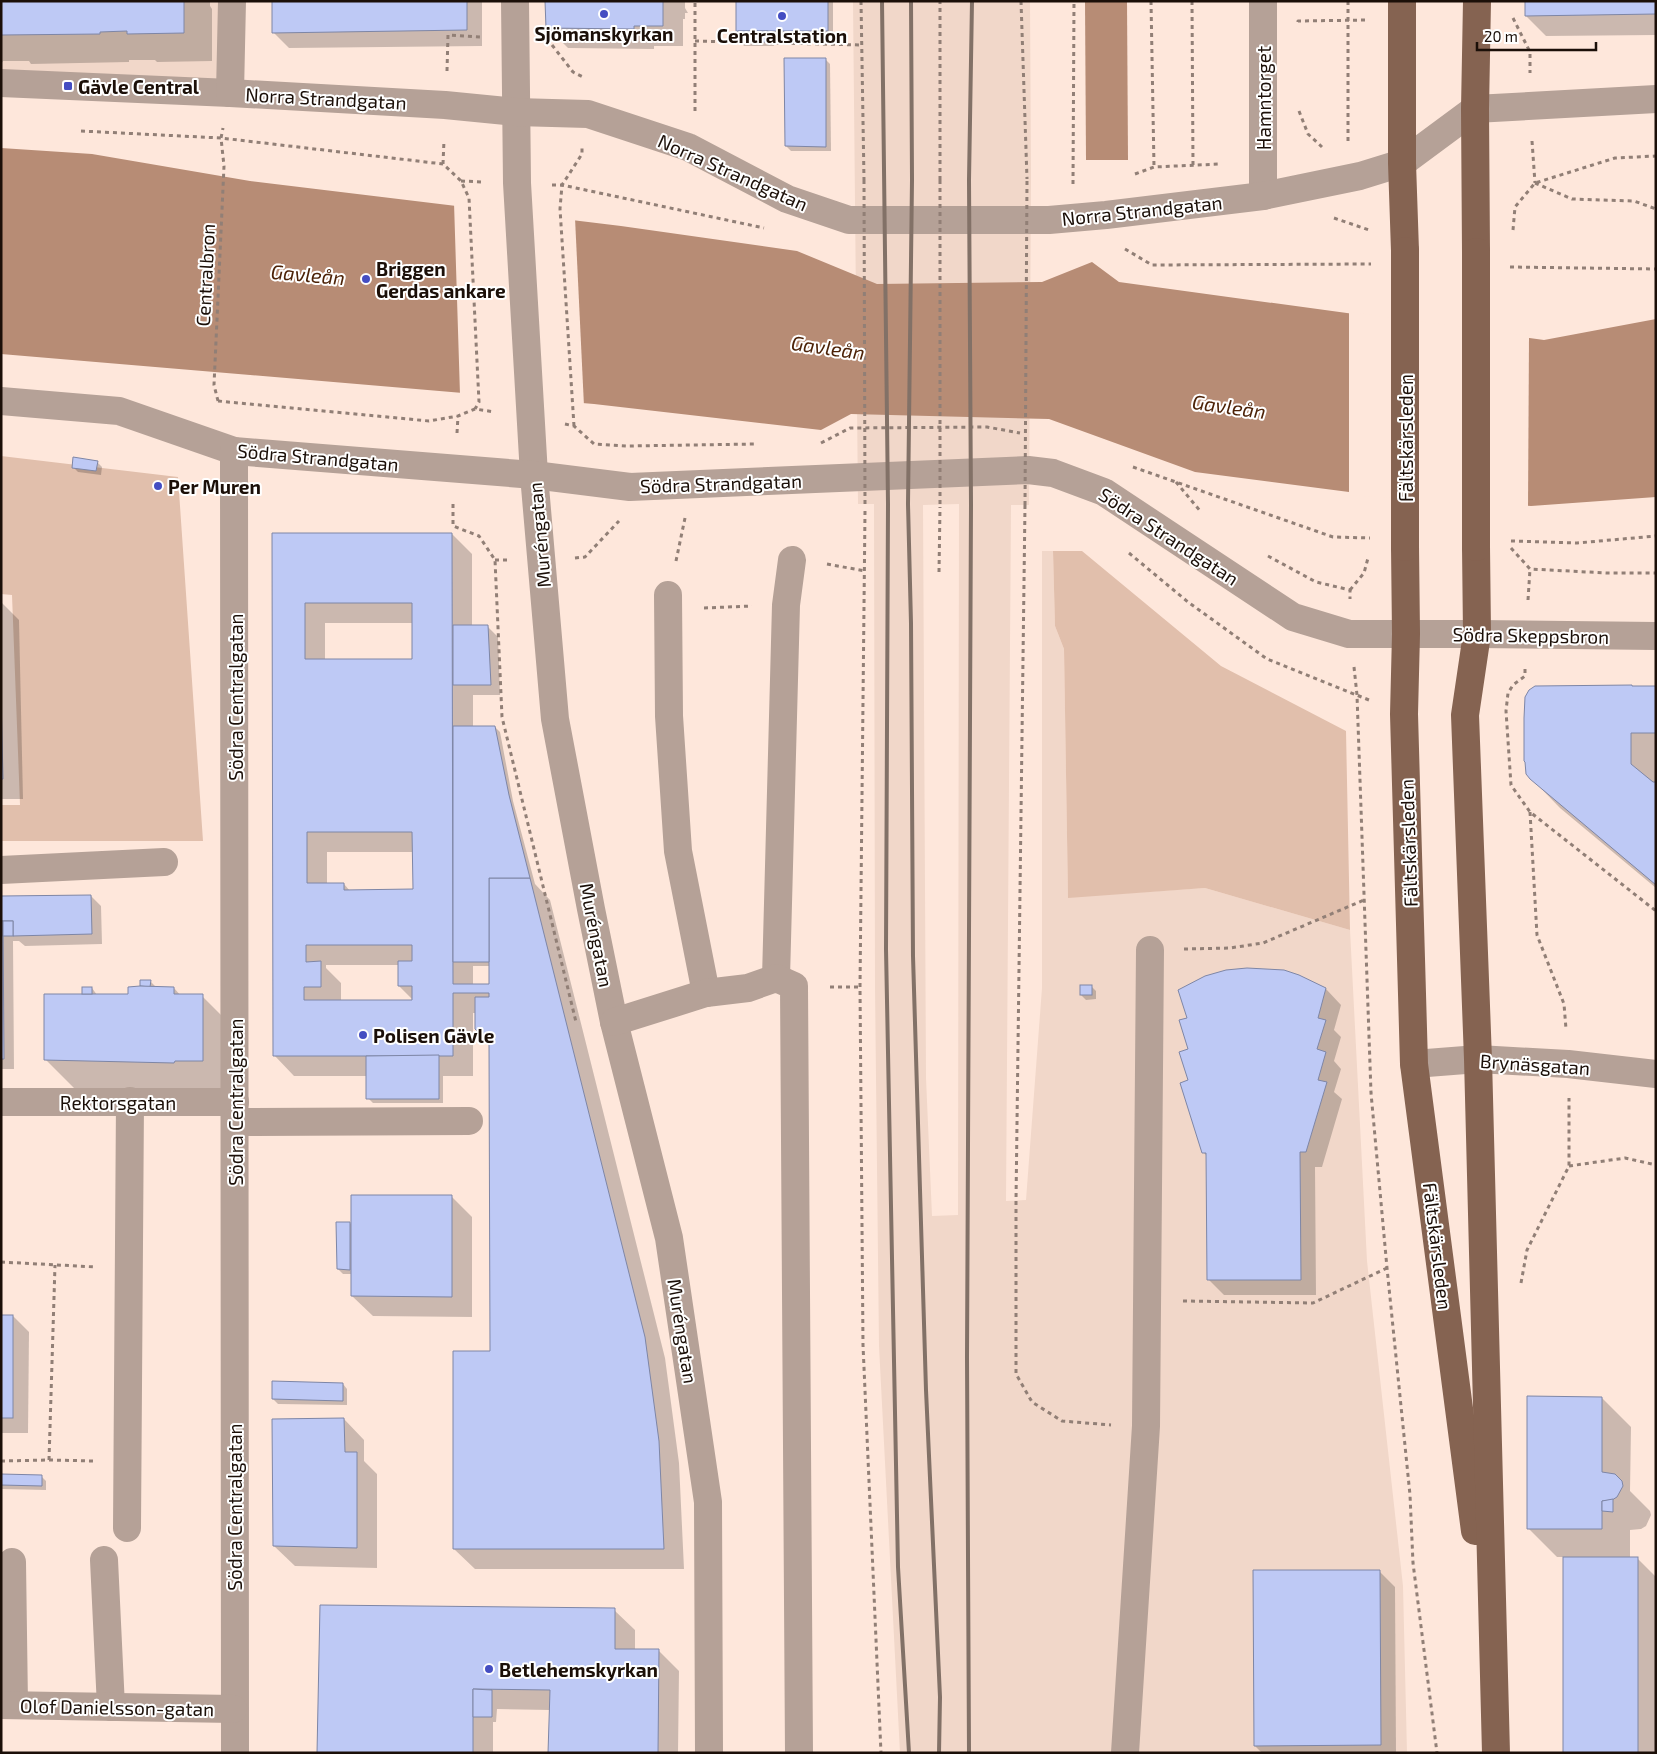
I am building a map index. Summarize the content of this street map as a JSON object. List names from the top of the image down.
{
  "streets": {
    "main road": ["Fältskärsleden"],
    "street": [
      "Norra Strandgatan",
      "Hamntorget",
      "Södra Strandgatan",
      "Muréngatan",
      "Södra Skeppsbron",
      "Södra Centralgatan",
      "Brynäsgatan",
      "Rektorsgatan",
      "Olof Danielsson-gatan"
    ],
    "path": ["Centralbron"]
  },
  "crossings": [
    ["Norra Strandgatan", "Hamntorget"],
    ["Norra Strandgatan", "Fältskärsleden"],
    ["Norra Strandgatan", "Muréngatan"],
    ["Fältskärsleden", "Södra Strandgatan"],
    ["Fältskärsleden", "Södra Skeppsbron"],
    ["Fältskärsleden", "Brynäsgatan"],
    ["Södra Strandgatan", "Muréngatan"],
    ["Södra Strandgatan", "Södra Skeppsbron"],
    ["Södra Strandgatan", "Södra Centralgatan"],
    ["Södra Centralgatan", "Rektorsgatan"],
    ["Södra Centralgatan", "Olof Danielsson-gatan"]
  ],
  "water": ["Gavleån"],
  "places": {
    "other": [
      "Sjömanskyrkan",
      "Centralstation",
      "Briggen Gerdas ankare",
      "Per Muren",
      "Polisen Gävle",
      "Betlehemskyrkan"
    ],
    "transit": ["Gävle Central"]
  },
  "scale_bar": "20 m"
}
